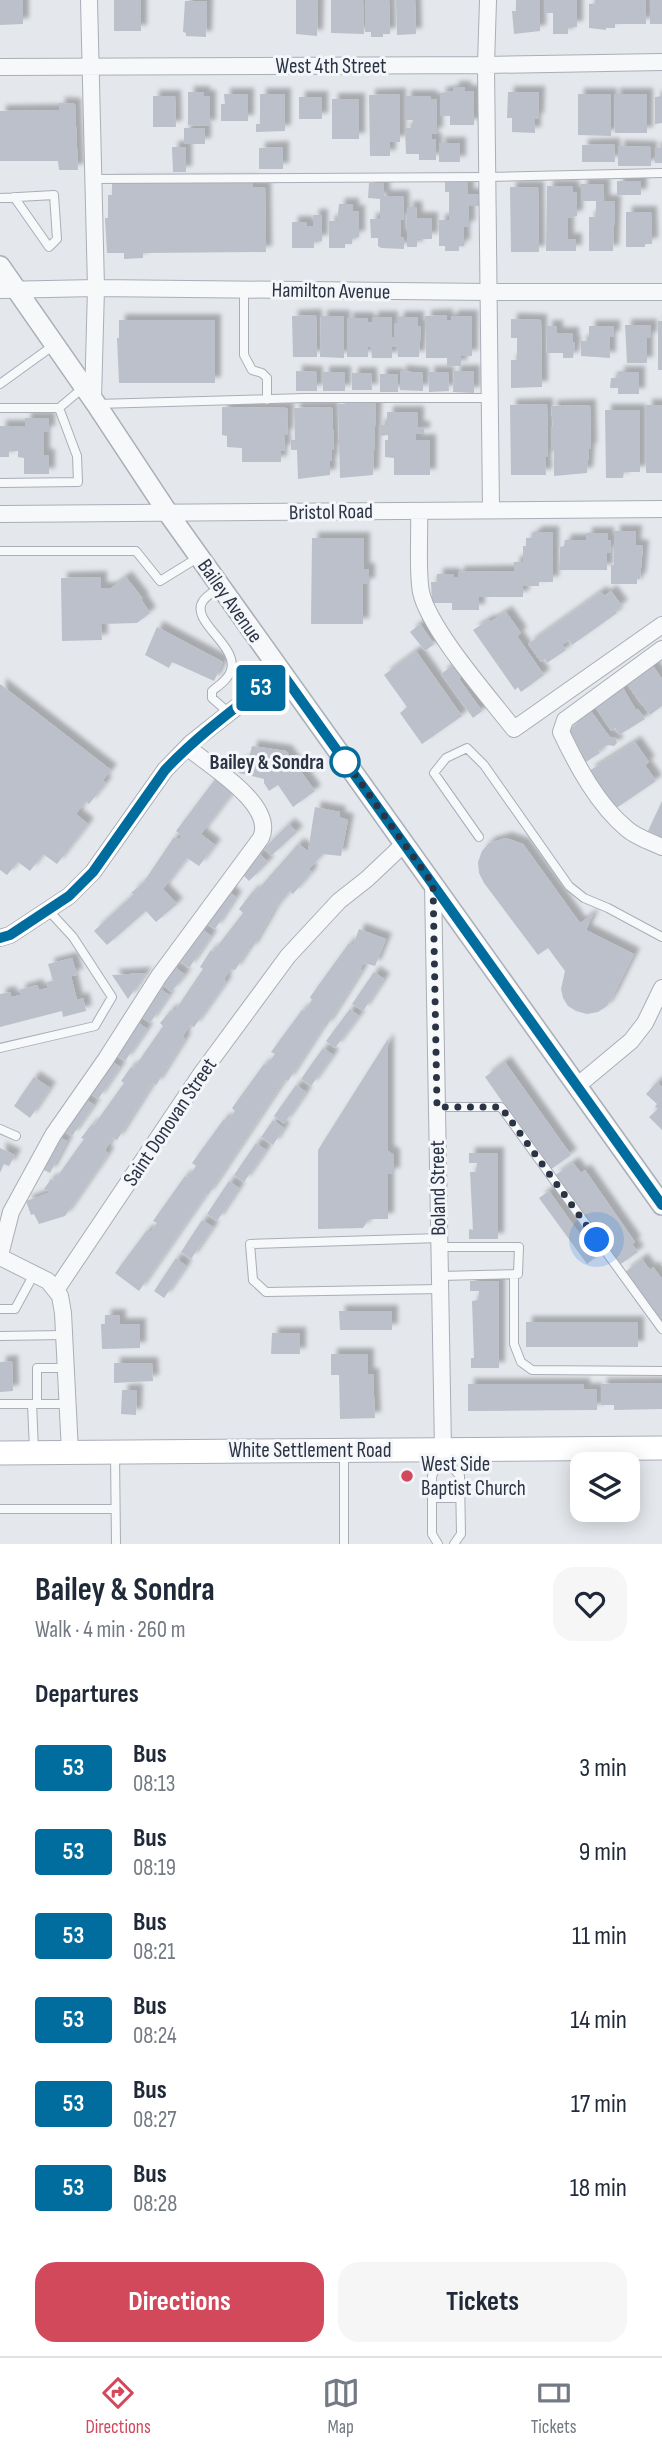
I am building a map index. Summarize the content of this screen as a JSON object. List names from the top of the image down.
{
  "streets": {
    "main road": ["White Settlement Road"],
    "street": [
      "West 4th Street",
      "Hamilton Avenue",
      "Bristol Road",
      "Bailey Avenue",
      "Saint Donovan Street",
      "Boland Street"
    ]
  },
  "crossings": [
    ["Hamilton Avenue", "Bailey Avenue"],
    ["Bristol Road", "Bailey Avenue"],
    ["Bailey Avenue", "Saint Donovan Street"],
    ["Bailey Avenue", "Boland Street"],
    ["Boland Street", "White Settlement Road"]
  ],
  "places": ["Bailey & Sondra", "West Side Baptist Church"],
  "lines": ["bus line 53"],
  "page": {
    "on_map": "53",
    "heading": [
      ["Bailey & Sondra", "Walk · 4 min · 260 m"],
      "Departures"
    ],
    "list": [
      {
        "mark": "53",
        "name": "Bus",
        "note": "08:13",
        "value": "3 min"
      },
      {
        "mark": "53",
        "name": "Bus",
        "note": "08:19",
        "value": "9 min"
      },
      {
        "mark": "53",
        "name": "Bus",
        "note": "08:21",
        "value": "11 min"
      },
      {
        "mark": "53",
        "name": "Bus",
        "note": "08:24",
        "value": "14 min"
      },
      {
        "mark": "53",
        "name": "Bus",
        "note": "08:27",
        "value": "17 min"
      },
      {
        "mark": "53",
        "name": "Bus",
        "note": "08:28",
        "value": "18 min"
      }
    ],
    "buttons": ["Directions", "Tickets"],
    "tabs": ["Directions", "Map", "Tickets"]
  }
}
